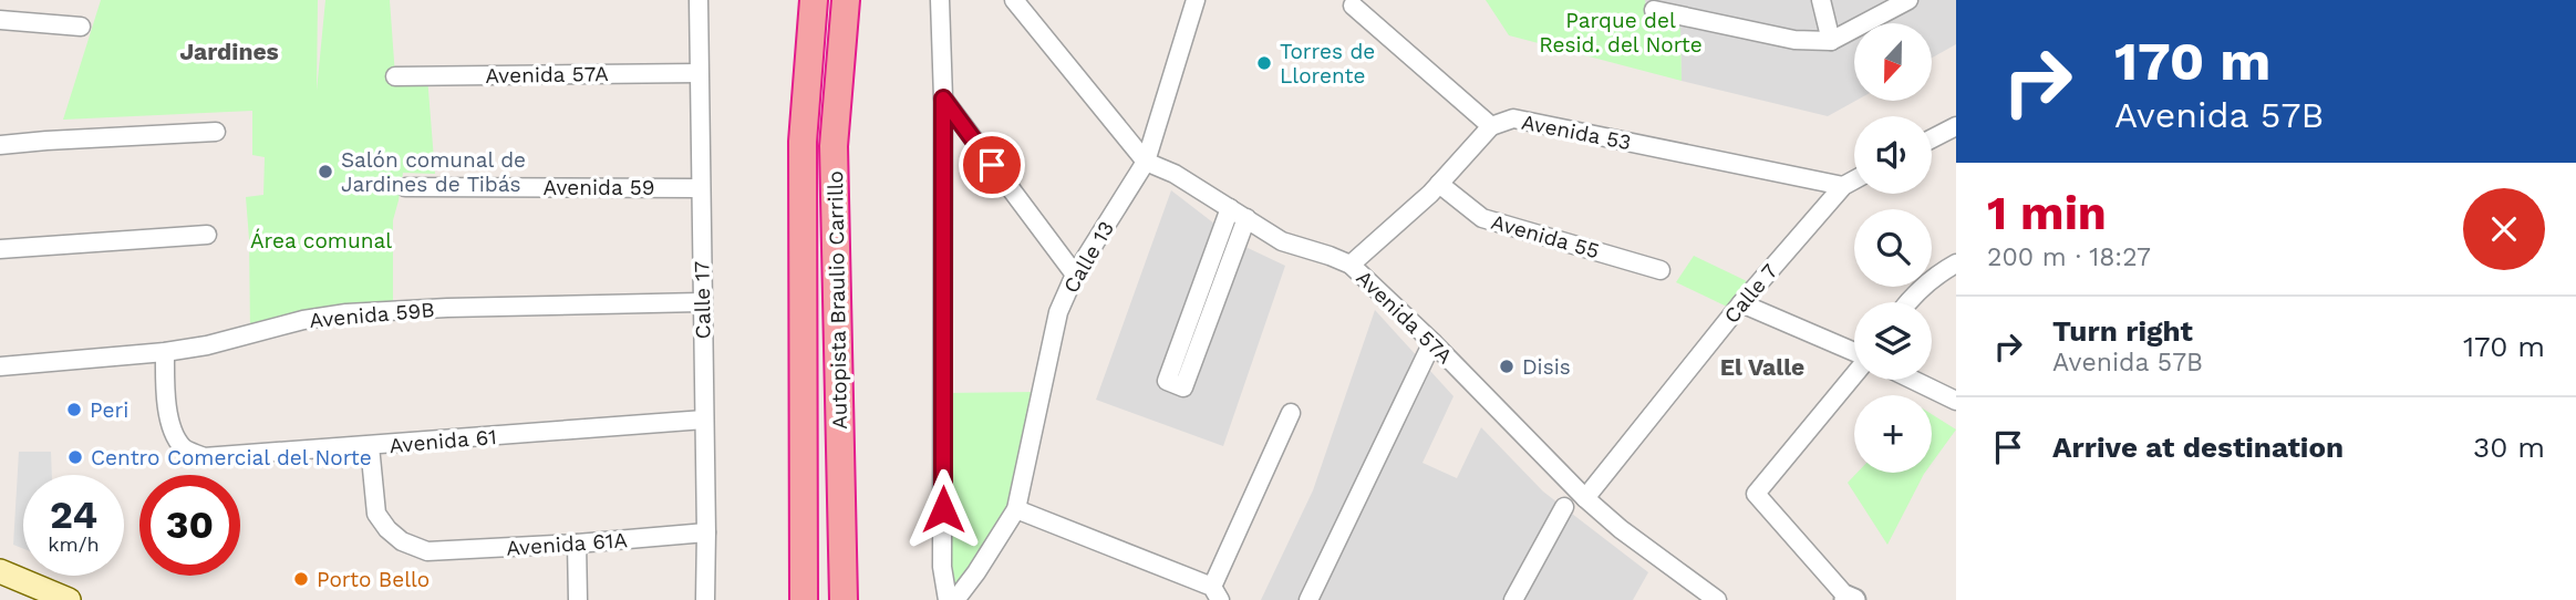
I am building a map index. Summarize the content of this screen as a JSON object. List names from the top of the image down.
{
  "streets": {
    "highway": ["Autopista Braulio Carrillo"],
    "street": [
      "Avenida 57A",
      "Avenida 53",
      "Avenida 59",
      "Avenida 55",
      "Calle 13",
      "Calle 7",
      "Calle 17",
      "Avenida 59B",
      "Avenida 61",
      "Avenida 61A"
    ]
  },
  "crossings": [
    ["Avenida 57A", "Calle 13"],
    ["Avenida 57A", "Calle 7"],
    ["Avenida 57A", "Calle 17"],
    ["Avenida 53", "Calle 7"],
    ["Avenida 59", "Calle 17"],
    ["Calle 17", "Avenida 59B"],
    ["Calle 17", "Avenida 61"],
    ["Calle 17", "Avenida 61A"],
    ["Avenida 59B", "Avenida 61"],
    ["Avenida 61", "Avenida 61A"]
  ],
  "districts": ["Jardines", "El Valle"],
  "parks": ["Parque del Resid. del Norte", "Área comunal"],
  "places": [
    "Torres de Llorente",
    "Salón comunal de Jardines de Tibás",
    "Disis",
    "Peri",
    "Centro Comercial del Norte",
    "Porto Bello"
  ],
  "north": "bottom",
  "page": {
    "turn": ["170 m", "Avenida 57B"],
    "map_buttons": "+",
    "heading": ["1 min", "200 m · 18:27"],
    "list": [
      {
        "name": "Turn right",
        "note": "Avenida 57B",
        "value": "170 m"
      },
      {
        "name": "Arrive at destination",
        "value": "30 m"
      }
    ],
    "speed": "24 km/h",
    "limit": "30"
  }
}
